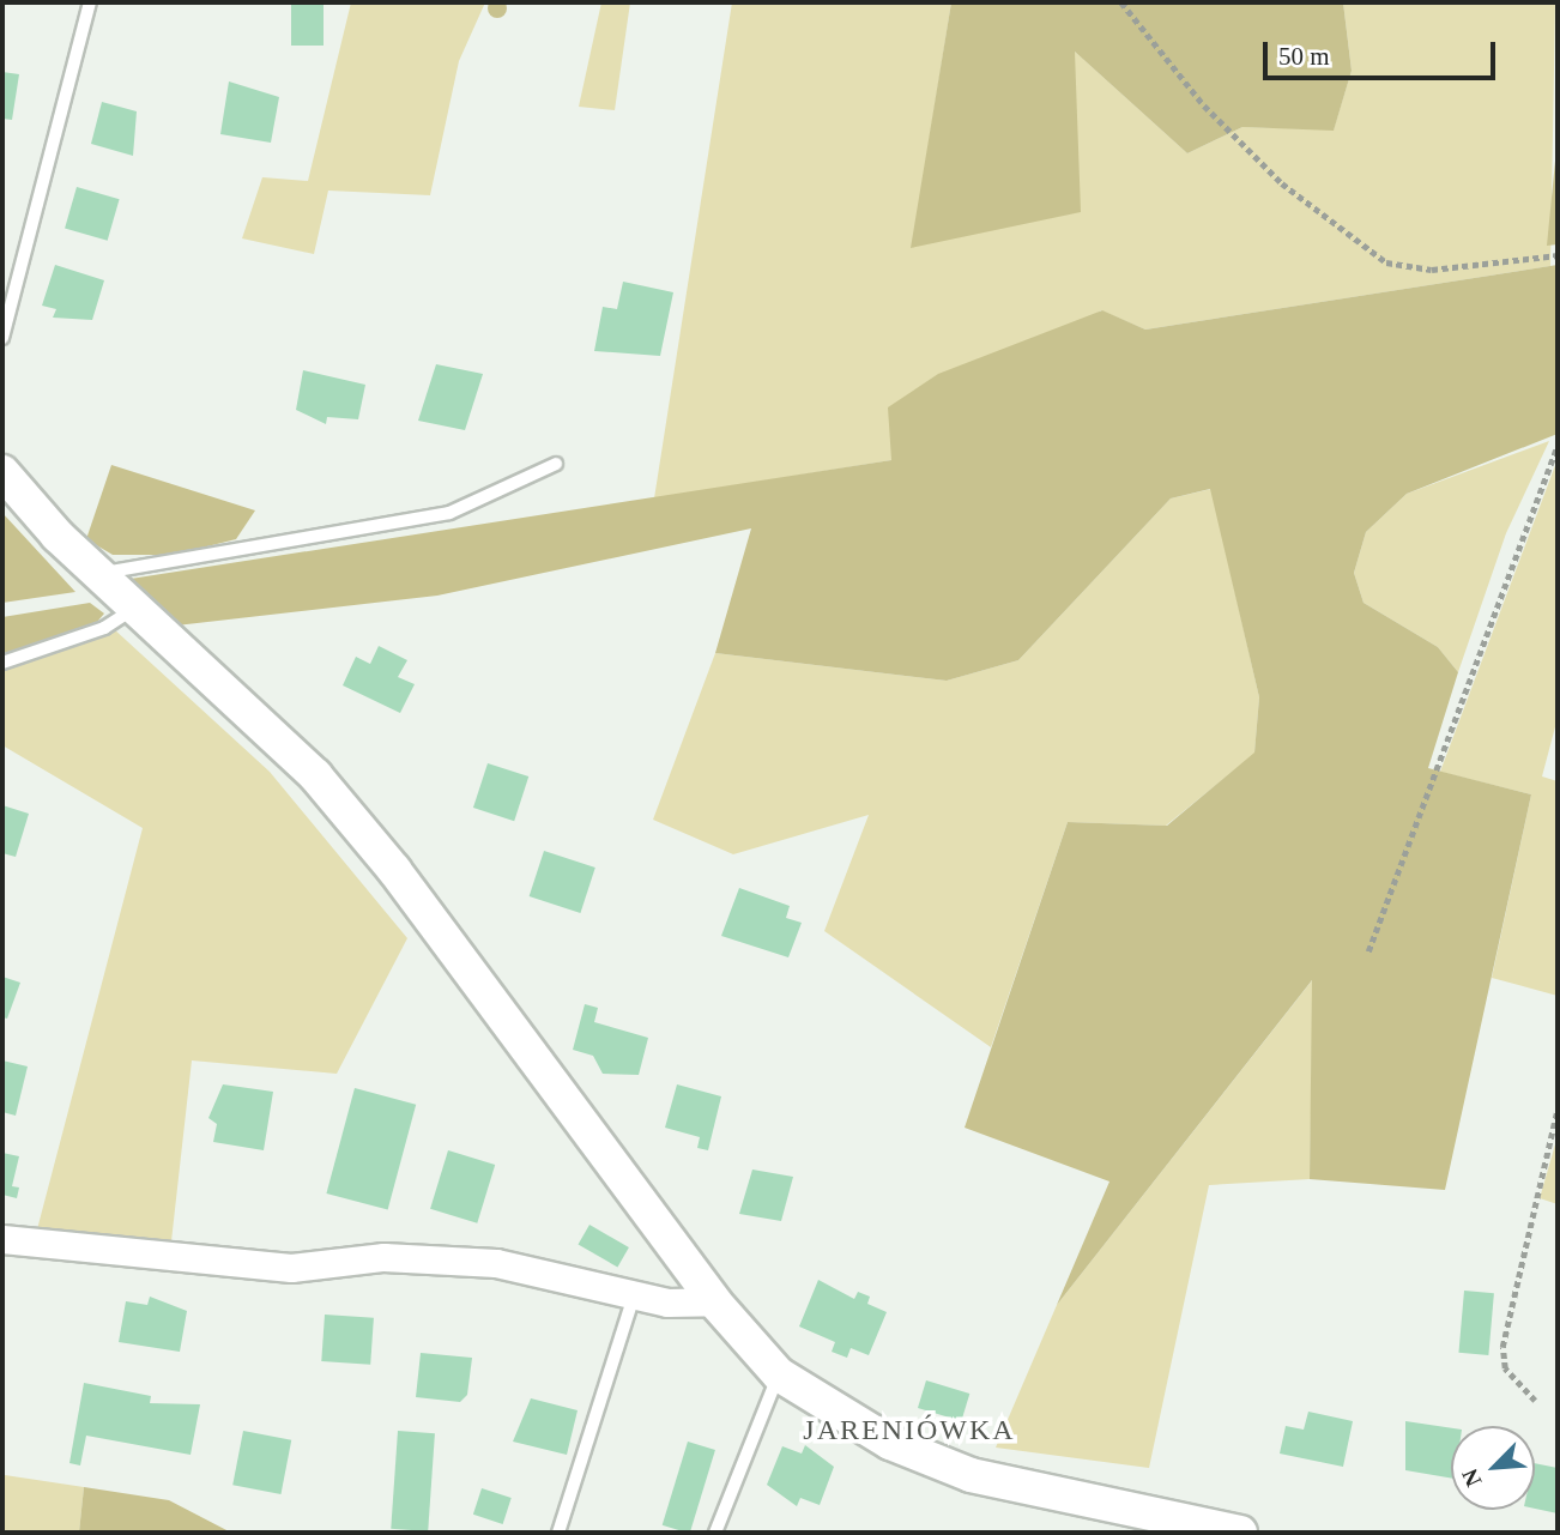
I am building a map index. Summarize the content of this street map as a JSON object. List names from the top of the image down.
{
  "districts": ["JARENIÓWKA"],
  "scale_bar": "50 m",
  "north": "bottom left"
}
